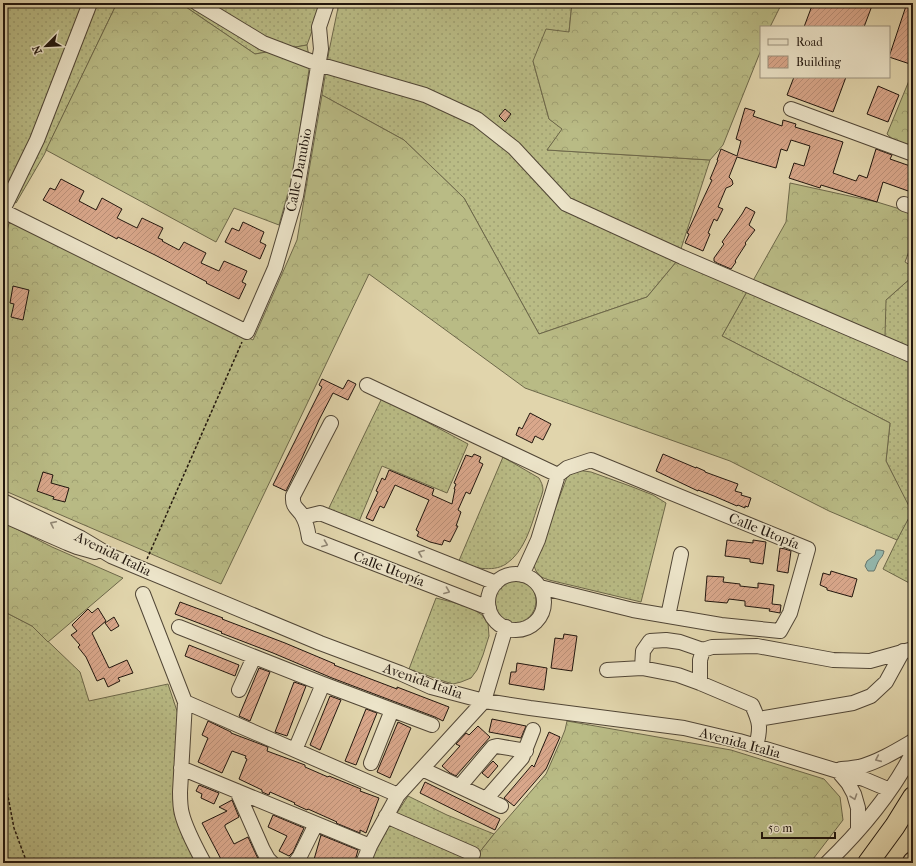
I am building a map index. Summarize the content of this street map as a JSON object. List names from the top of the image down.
{
  "streets": {
    "street": ["Calle Danubio", "Calle Utopía", "Avenida Italia"]
  },
  "legend": ["Road", "Building"],
  "scale_bar": "50 m",
  "north": "bottom left"
}
